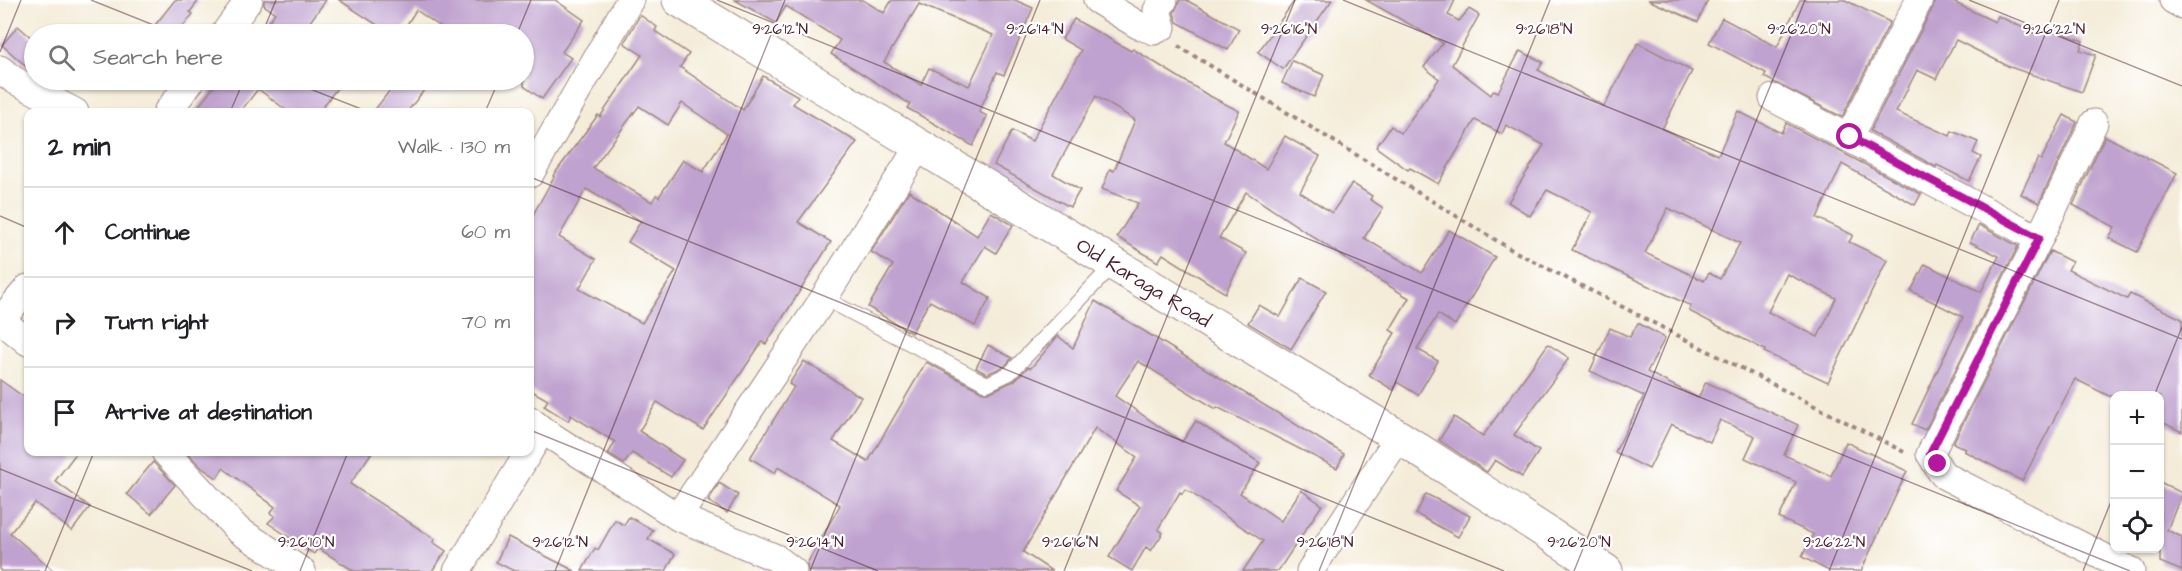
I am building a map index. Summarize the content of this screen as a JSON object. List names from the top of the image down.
{
  "streets": {
    "street": ["Old Karaga Road"]
  },
  "page": {
    "search": "Search here",
    "heading": ["2 min", "Walk · 130 m"],
    "list": [
      ["Continue", "60 m"],
      ["Turn right", "70 m"],
      "Arrive at destination"
    ],
    "map_buttons": ["+", "−"]
  },
  "coordinates": [
    "9°26'12\"N",
    "9°26'14\"N",
    "9°26'16\"N",
    "9°26'18\"N",
    "9°26'20\"N",
    "9°26'22\"N",
    "9°26'10\"N"
  ]
}
